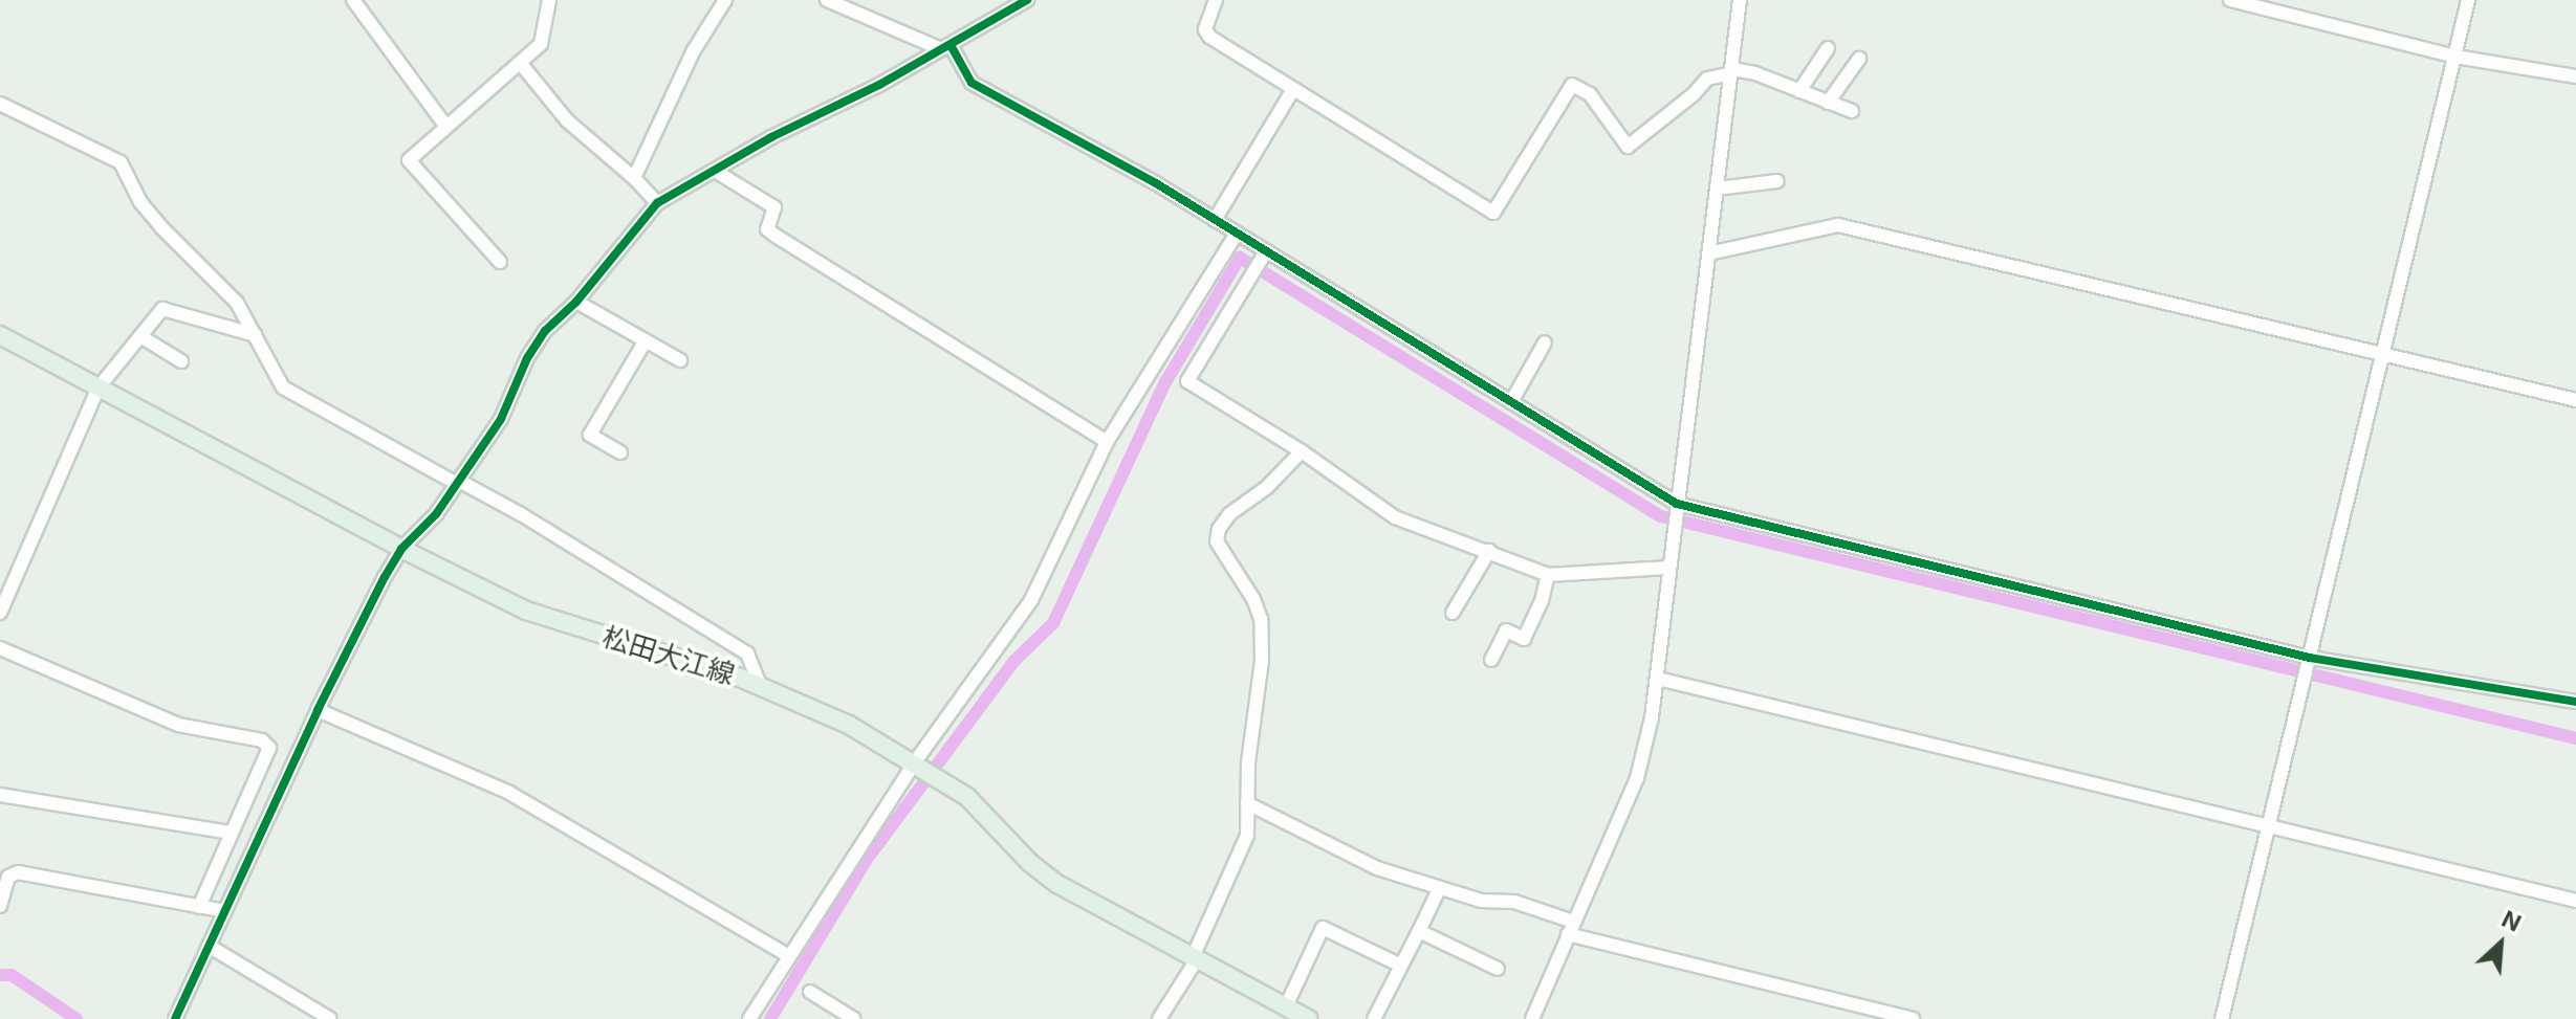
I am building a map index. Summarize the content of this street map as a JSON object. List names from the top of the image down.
{
  "streets": {
    "main road": ["松田大江線"]
  },
  "north": "top right"
}
